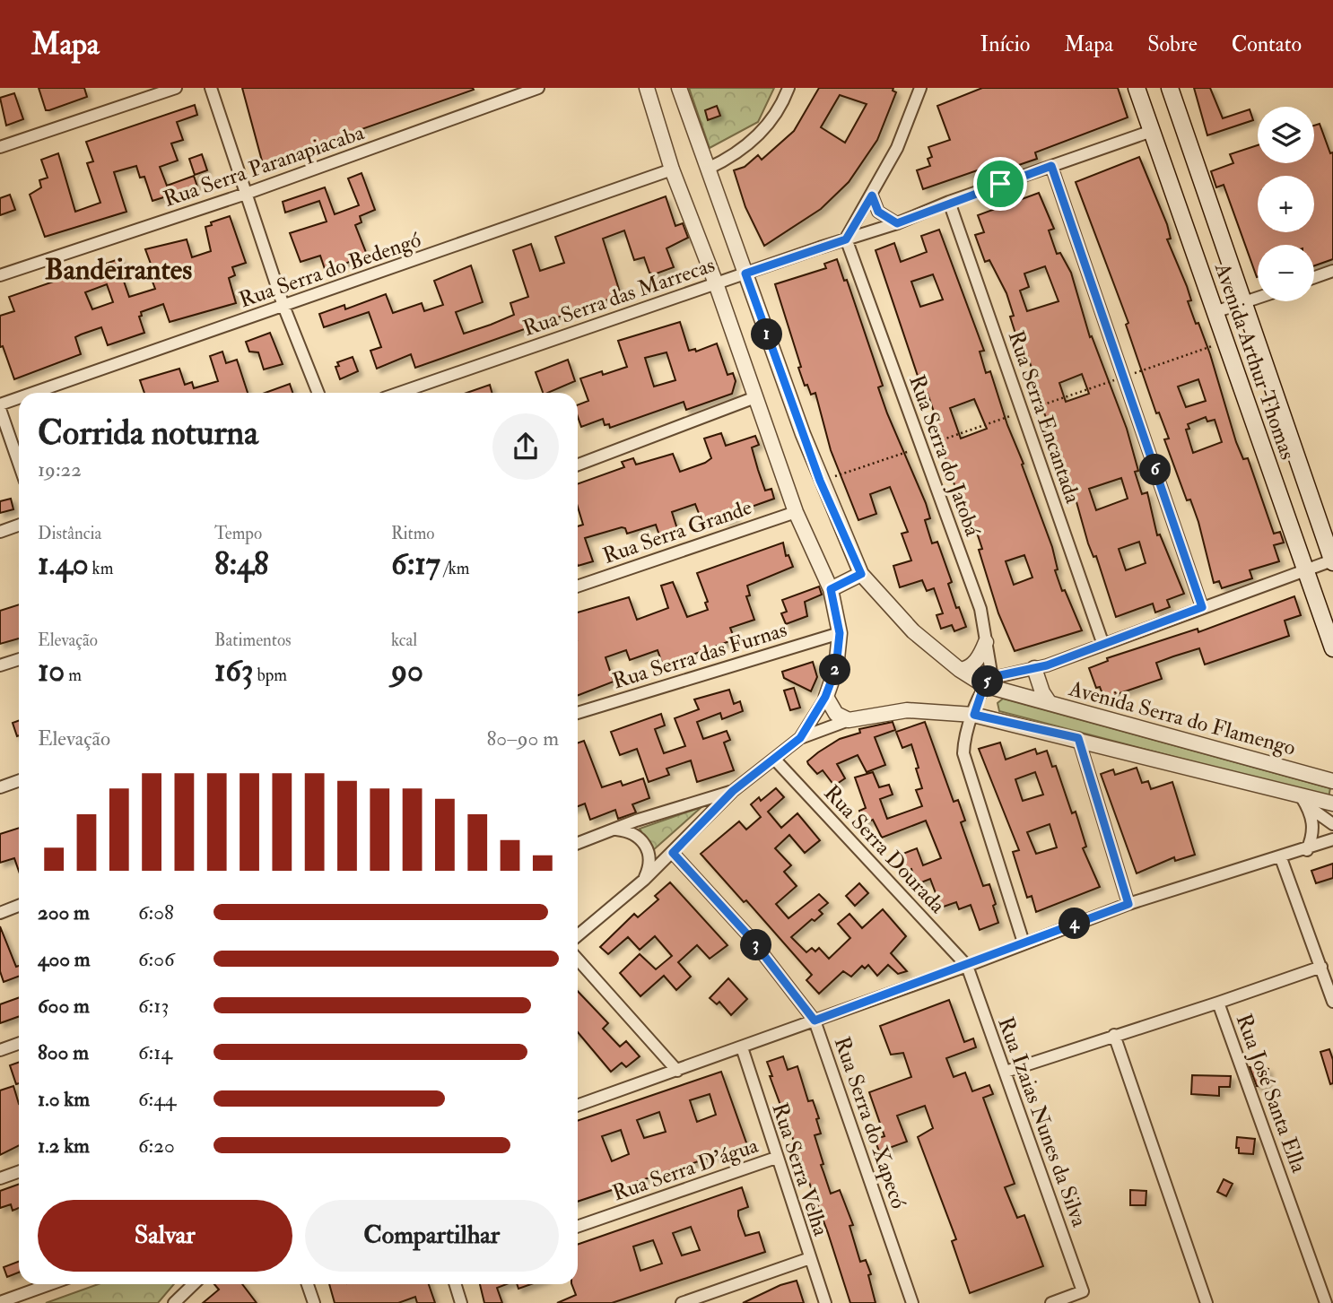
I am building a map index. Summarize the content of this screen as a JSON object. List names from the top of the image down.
{
  "streets": {
    "main road": ["Avenida Arthur Thomas"],
    "street": [
      "Rua Serra Paranapiacaba",
      "Rua Serra do Bedengó",
      "Rua Serra das Marrecas",
      "Rua Serra Encantada",
      "Rua Serra do Jatobá",
      "Rua Serra Grande",
      "Rua Serra das Furnas",
      "Avenida Serra do Flamengo",
      "Rua Serra Dourada",
      "Rua José Santa Ella",
      "Rua Izaias Nunes da Silva",
      "Rua Serra do Xapecó",
      "Rua Serra D'água",
      "Rua Serra Velha"
    ]
  },
  "crossings": [
    ["Rua Serra das Marrecas", "Avenida Arthur Thomas"],
    ["Rua Serra das Marrecas", "Rua Serra Encantada"],
    ["Rua Serra das Marrecas", "Rua Serra do Jatobá"],
    ["Rua Serra das Marrecas", "Avenida Serra do Flamengo"],
    ["Rua Serra do Jatobá", "Avenida Serra do Flamengo"],
    ["Rua Serra Dourada", "Rua Izaias Nunes da Silva"],
    ["Rua Serra D'água", "Rua Serra Velha"]
  ],
  "districts": ["Bandeirantes"],
  "page": {
    "header": "Mapa",
    "nav": [
      "Início",
      "Mapa",
      "Sobre",
      "Contato"
    ],
    "map_buttons": ["+", "−"],
    "pins": [
      "1",
      "6",
      "2",
      "5",
      "4",
      "3"
    ],
    "heading": ["Corrida noturna", "19:22"],
    "stats": [
      ["Distância", "1.40 km"],
      ["Tempo", "8:48"],
      ["Ritmo", "6:17 /km"],
      ["Elevação", "10 m"],
      ["Batimentos", "163 bpm"],
      ["kcal", "90"]
    ],
    "chart": ["Elevação", "80–90 m"],
    "list": [
      {
        "name": "200 m",
        "note": "6:08"
      },
      {
        "name": "400 m",
        "note": "6:06"
      },
      {
        "name": "600 m",
        "note": "6:13"
      },
      {
        "name": "800 m",
        "note": "6:14"
      },
      {
        "name": "1.0 km",
        "note": "6:44"
      },
      {
        "name": "1.2 km",
        "note": "6:20"
      }
    ],
    "buttons": ["Salvar", "Compartilhar"]
  }
}
